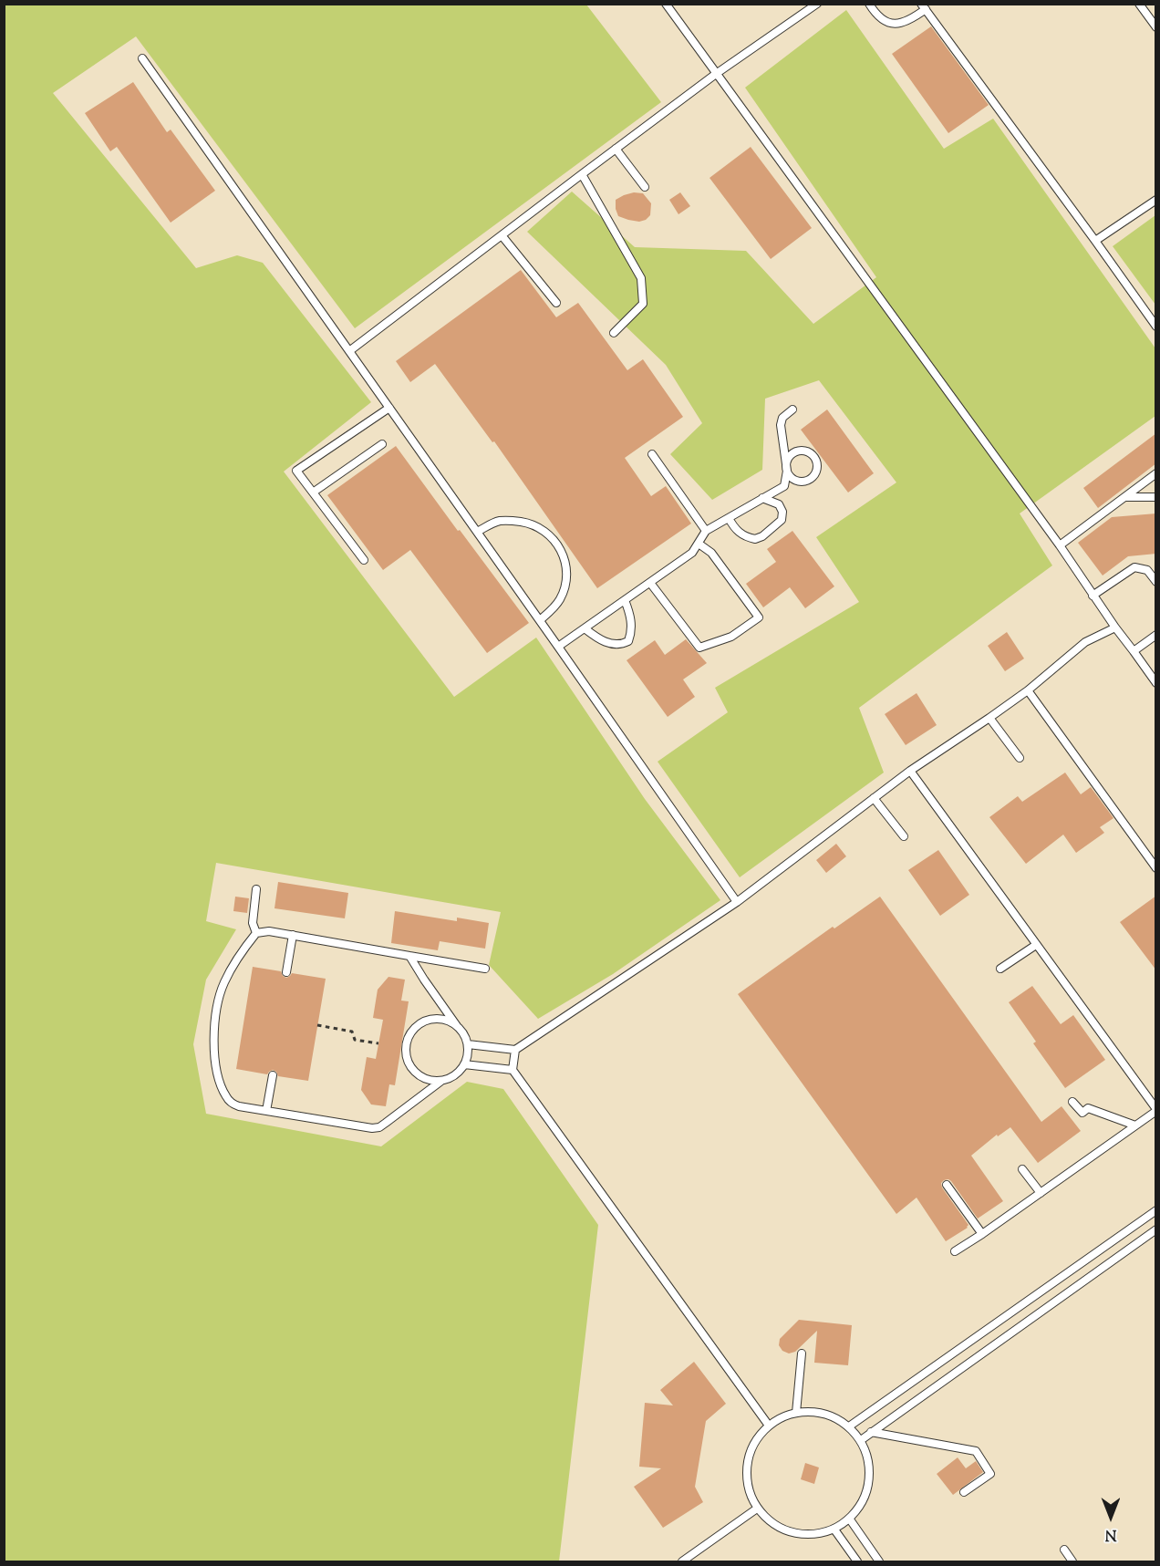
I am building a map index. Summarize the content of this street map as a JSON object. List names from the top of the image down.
{
  "north": "bottom"
}
